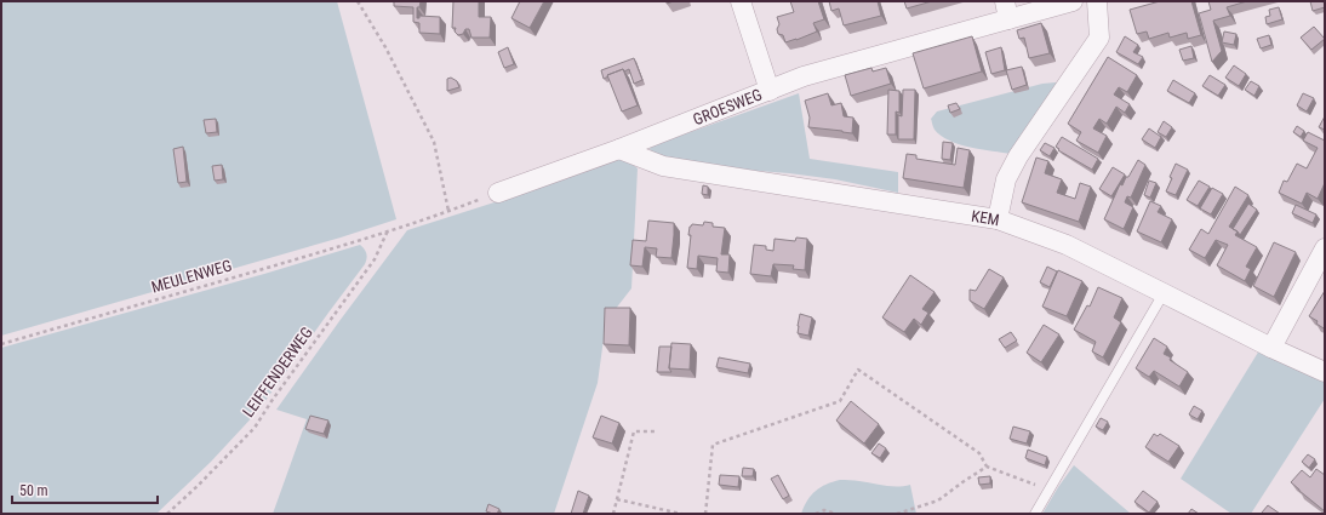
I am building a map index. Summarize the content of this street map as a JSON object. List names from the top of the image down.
{
  "streets": {
    "street": ["GROESWEG", "KEM"],
    "path": ["MEULENWEG", "LEIFFENDERWEG"]
  },
  "crossings": [
    ["GROESWEG", "KEM"],
    ["MEULENWEG", "LEIFFENDERWEG"]
  ],
  "scale_bar": "50 m"
}
